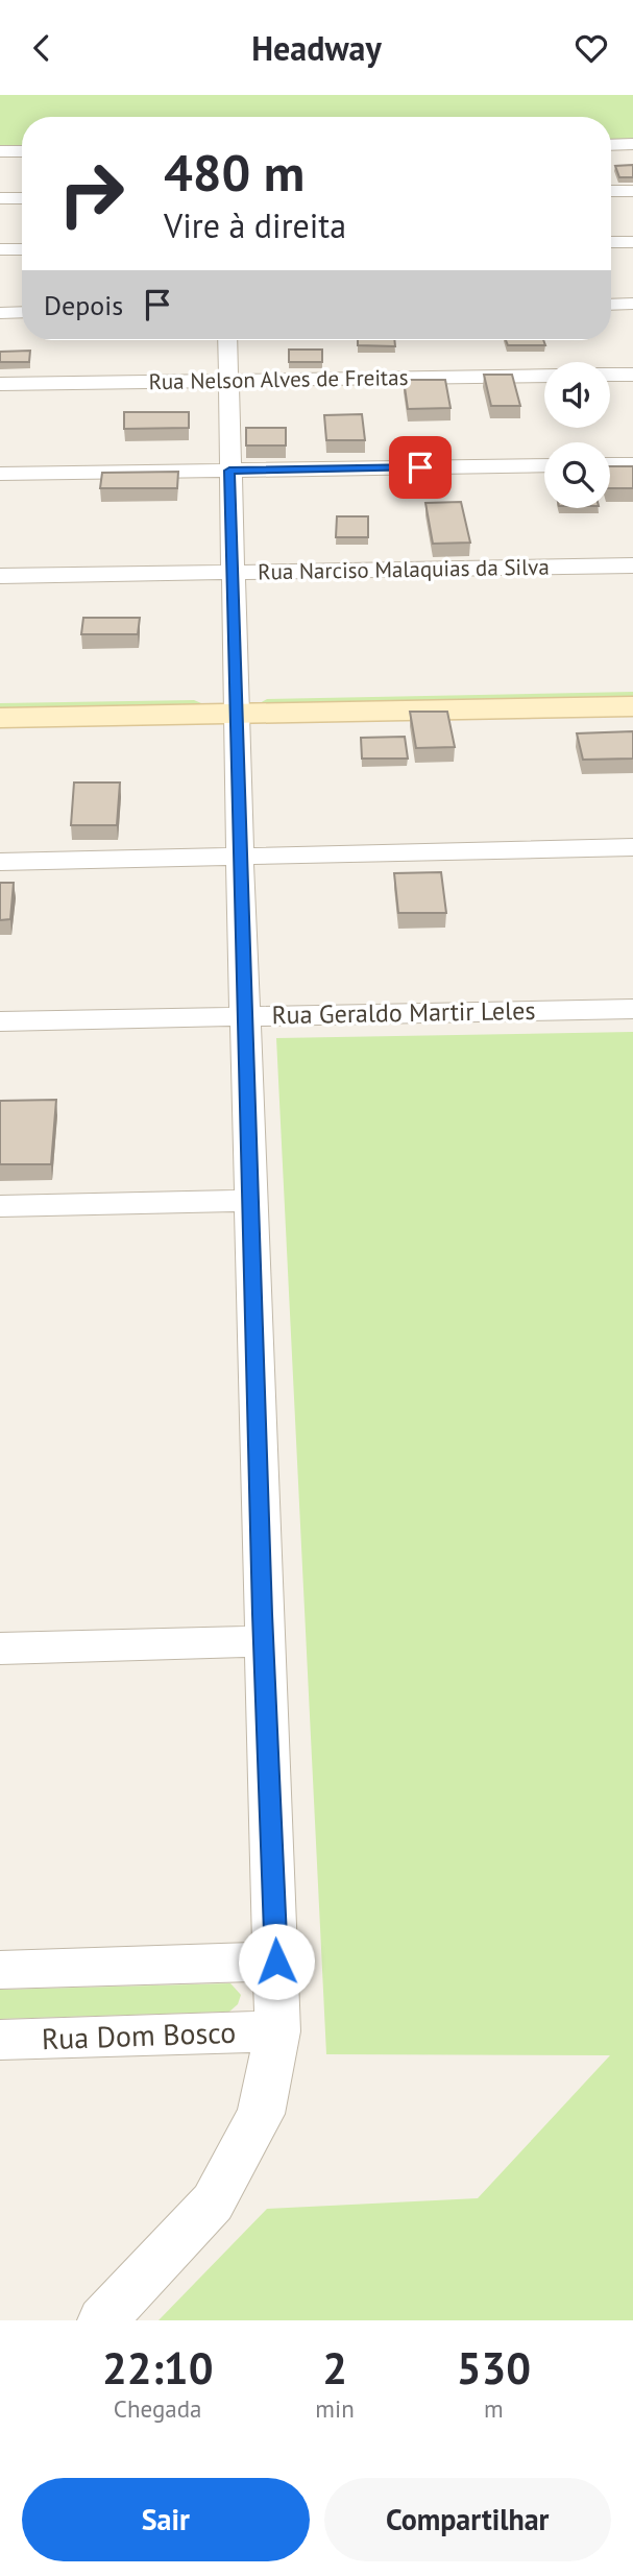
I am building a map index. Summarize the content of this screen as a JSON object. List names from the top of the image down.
{
  "streets": {
    "street": [
      "Rua Nelson Alves de Freitas",
      "Rua Narciso Malaquias da Silva",
      "Rua Geraldo Martir Leles",
      "Rua Dom Bosco"
    ]
  },
  "page": {
    "header": "Headway",
    "turn": ["480 m", "Vire à direita"],
    "then": "Depois",
    "eta": [
      "22:10",
      "Chegada",
      "2",
      "min",
      "530",
      "m"
    ],
    "buttons": ["Sair", "Compartilhar"]
  }
}
